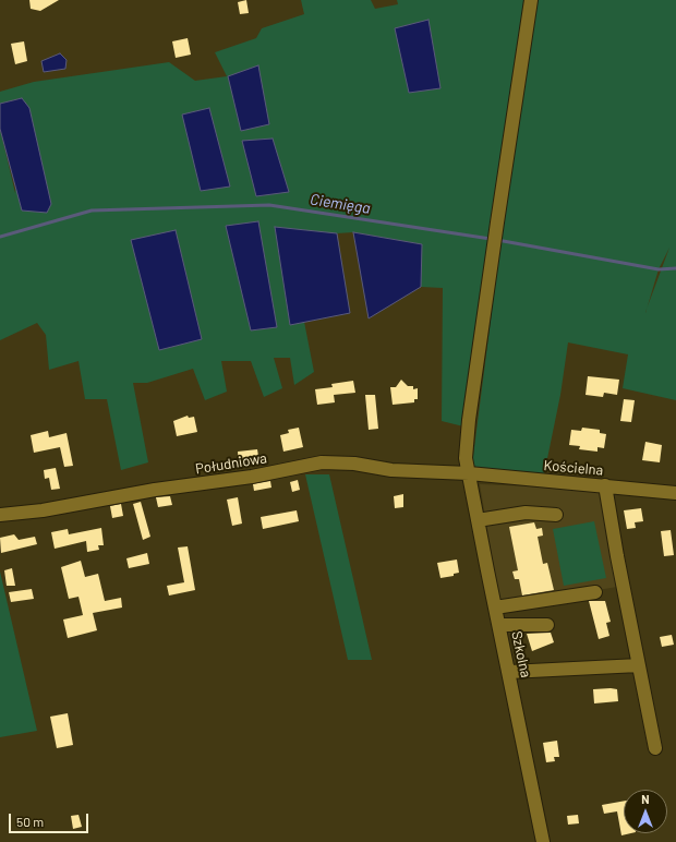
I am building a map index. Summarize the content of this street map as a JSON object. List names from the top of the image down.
{
  "streets": {
    "street": ["Południowa", "Kościelna", "Szkolna"]
  },
  "crossings": [
    ["Południowa", "Kościelna"],
    ["Południowa", "Szkolna"],
    ["Kościelna", "Szkolna"]
  ],
  "water": ["Ciemięga"],
  "scale_bar": "50 m",
  "north": "top"
}
